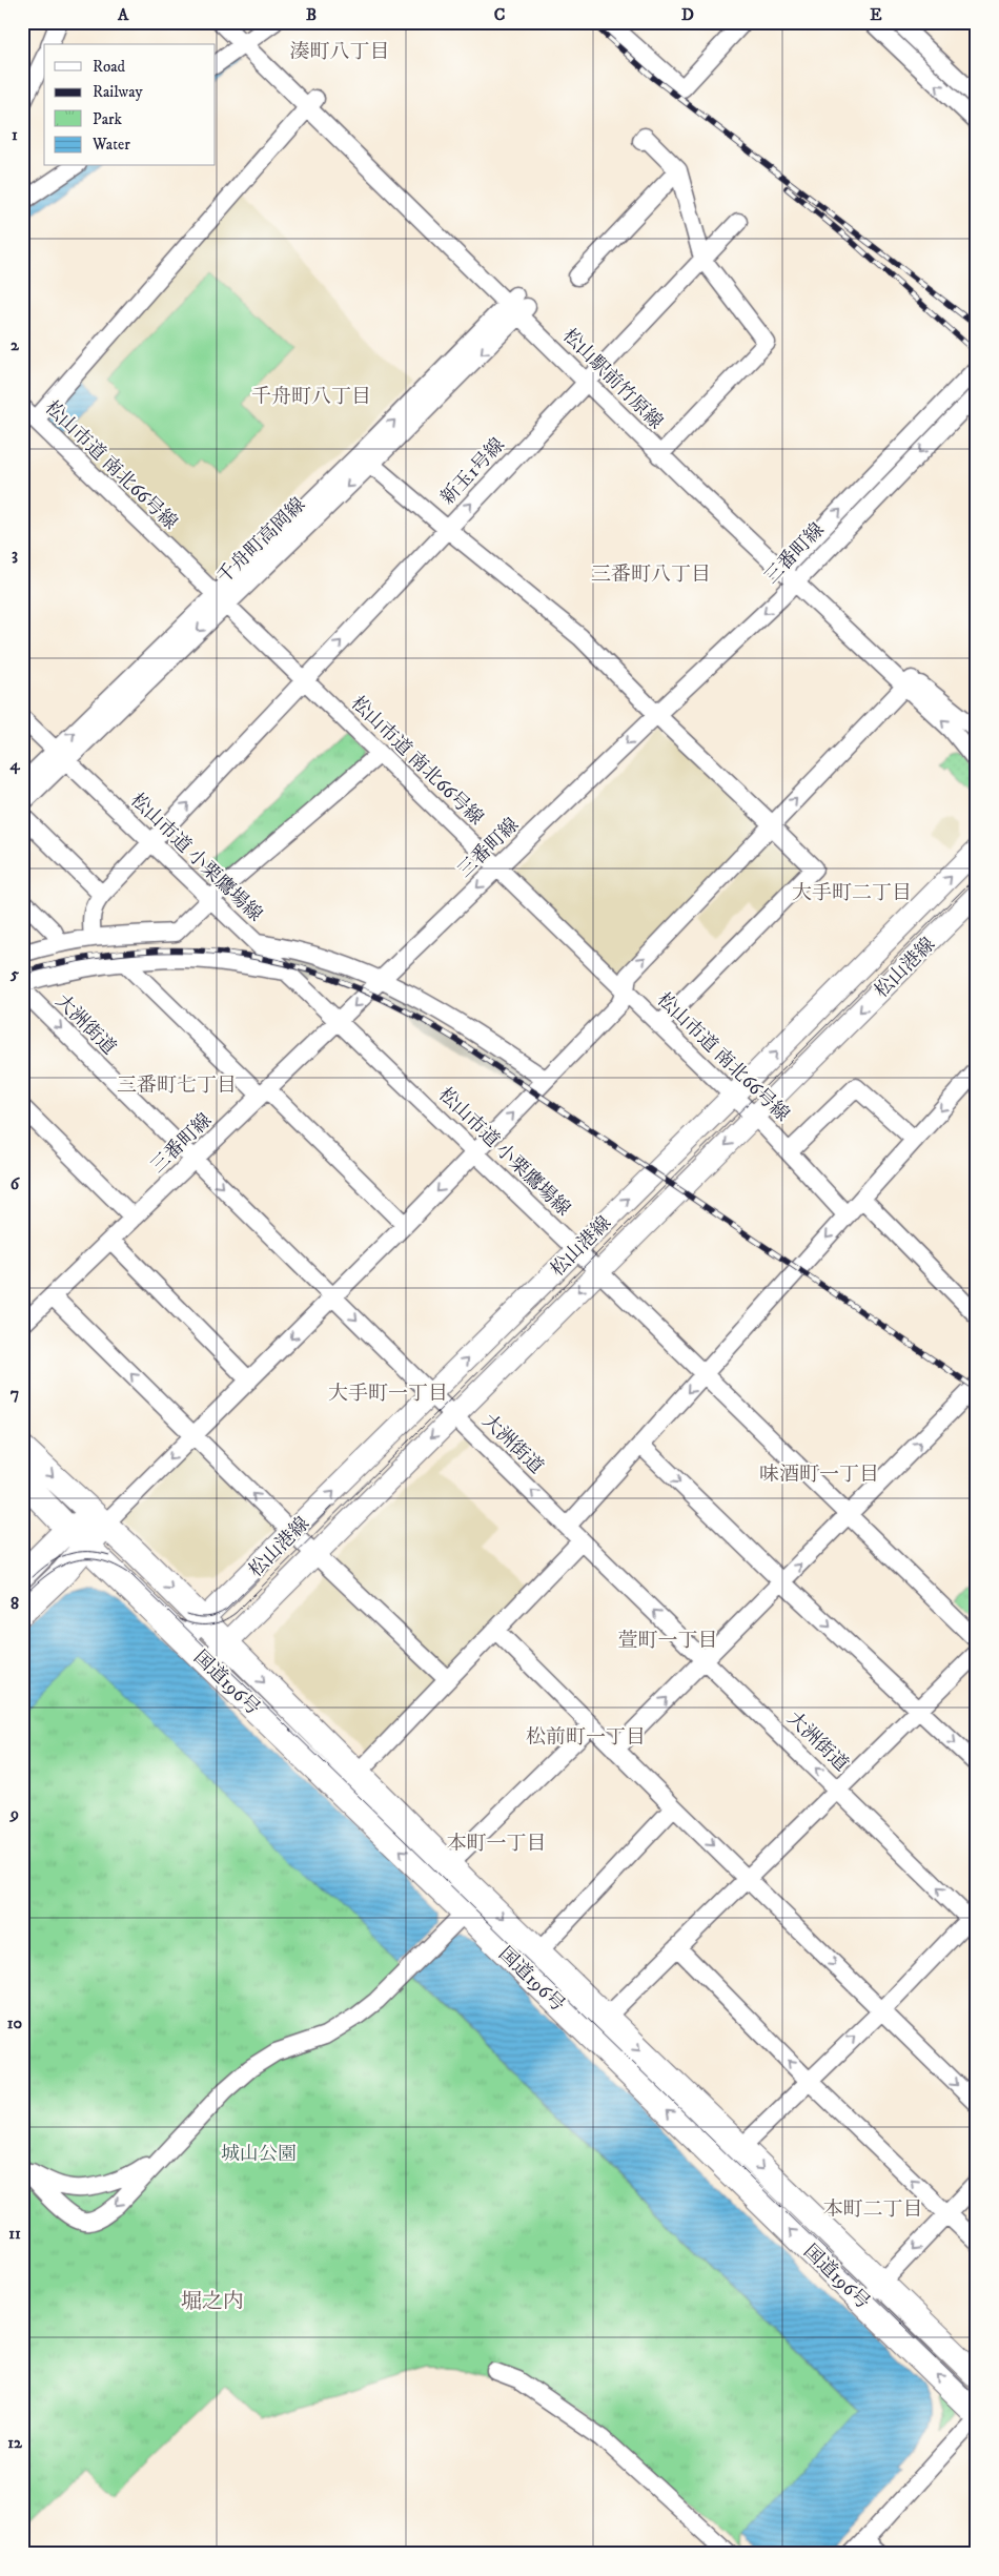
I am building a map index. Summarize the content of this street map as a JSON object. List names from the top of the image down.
{
  "streets": {
    "highway": ["国道196号"],
    "main road": ["松山港線"],
    "street": [
      "松山駅前竹原線",
      "松山市道 南北66号線",
      "新玉1号線",
      "千舟町高岡線",
      "三番町線",
      "松山市道 小栗鷹場線",
      "大洲街道"
    ]
  },
  "crossings": [
    ["松山駅前竹原線", "新玉1号線"],
    ["松山駅前竹原線", "千舟町高岡線"],
    ["松山駅前竹原線", "三番町線"],
    ["松山市道 南北66号線", "新玉1号線"],
    ["松山市道 南北66号線", "千舟町高岡線"],
    ["松山市道 南北66号線", "三番町線"],
    ["松山市道 南北66号線", "松山港線"],
    ["新玉1号線", "松山市道 小栗鷹場線"],
    ["千舟町高岡線", "松山市道 小栗鷹場線"],
    ["三番町線", "松山市道 小栗鷹場線"],
    ["三番町線", "大洲街道"],
    ["松山市道 小栗鷹場線", "松山港線"],
    ["松山港線", "大洲街道"],
    ["松山港線", "国道196号"]
  ],
  "districts": [
    "湊町八丁目",
    "千舟町八丁目",
    "三番町八丁目",
    "大手町二丁目",
    "三番町七丁目",
    "大手町一丁目",
    "味酒町一丁目",
    "萱町一丁目",
    "松前町一丁目",
    "本町一丁目",
    "本町二丁目",
    "堀之内"
  ],
  "parks": ["城山公園"],
  "legend": [
    "Road",
    "Railway",
    "Park",
    "Water"
  ],
  "grid": {
    "columns": [
      "A",
      "B",
      "C",
      "D",
      "E"
    ],
    "rows": [
      "1",
      "2",
      "3",
      "4",
      "5",
      "6",
      "7",
      "8",
      "9",
      "10",
      "11",
      "12"
    ]
  }
}
